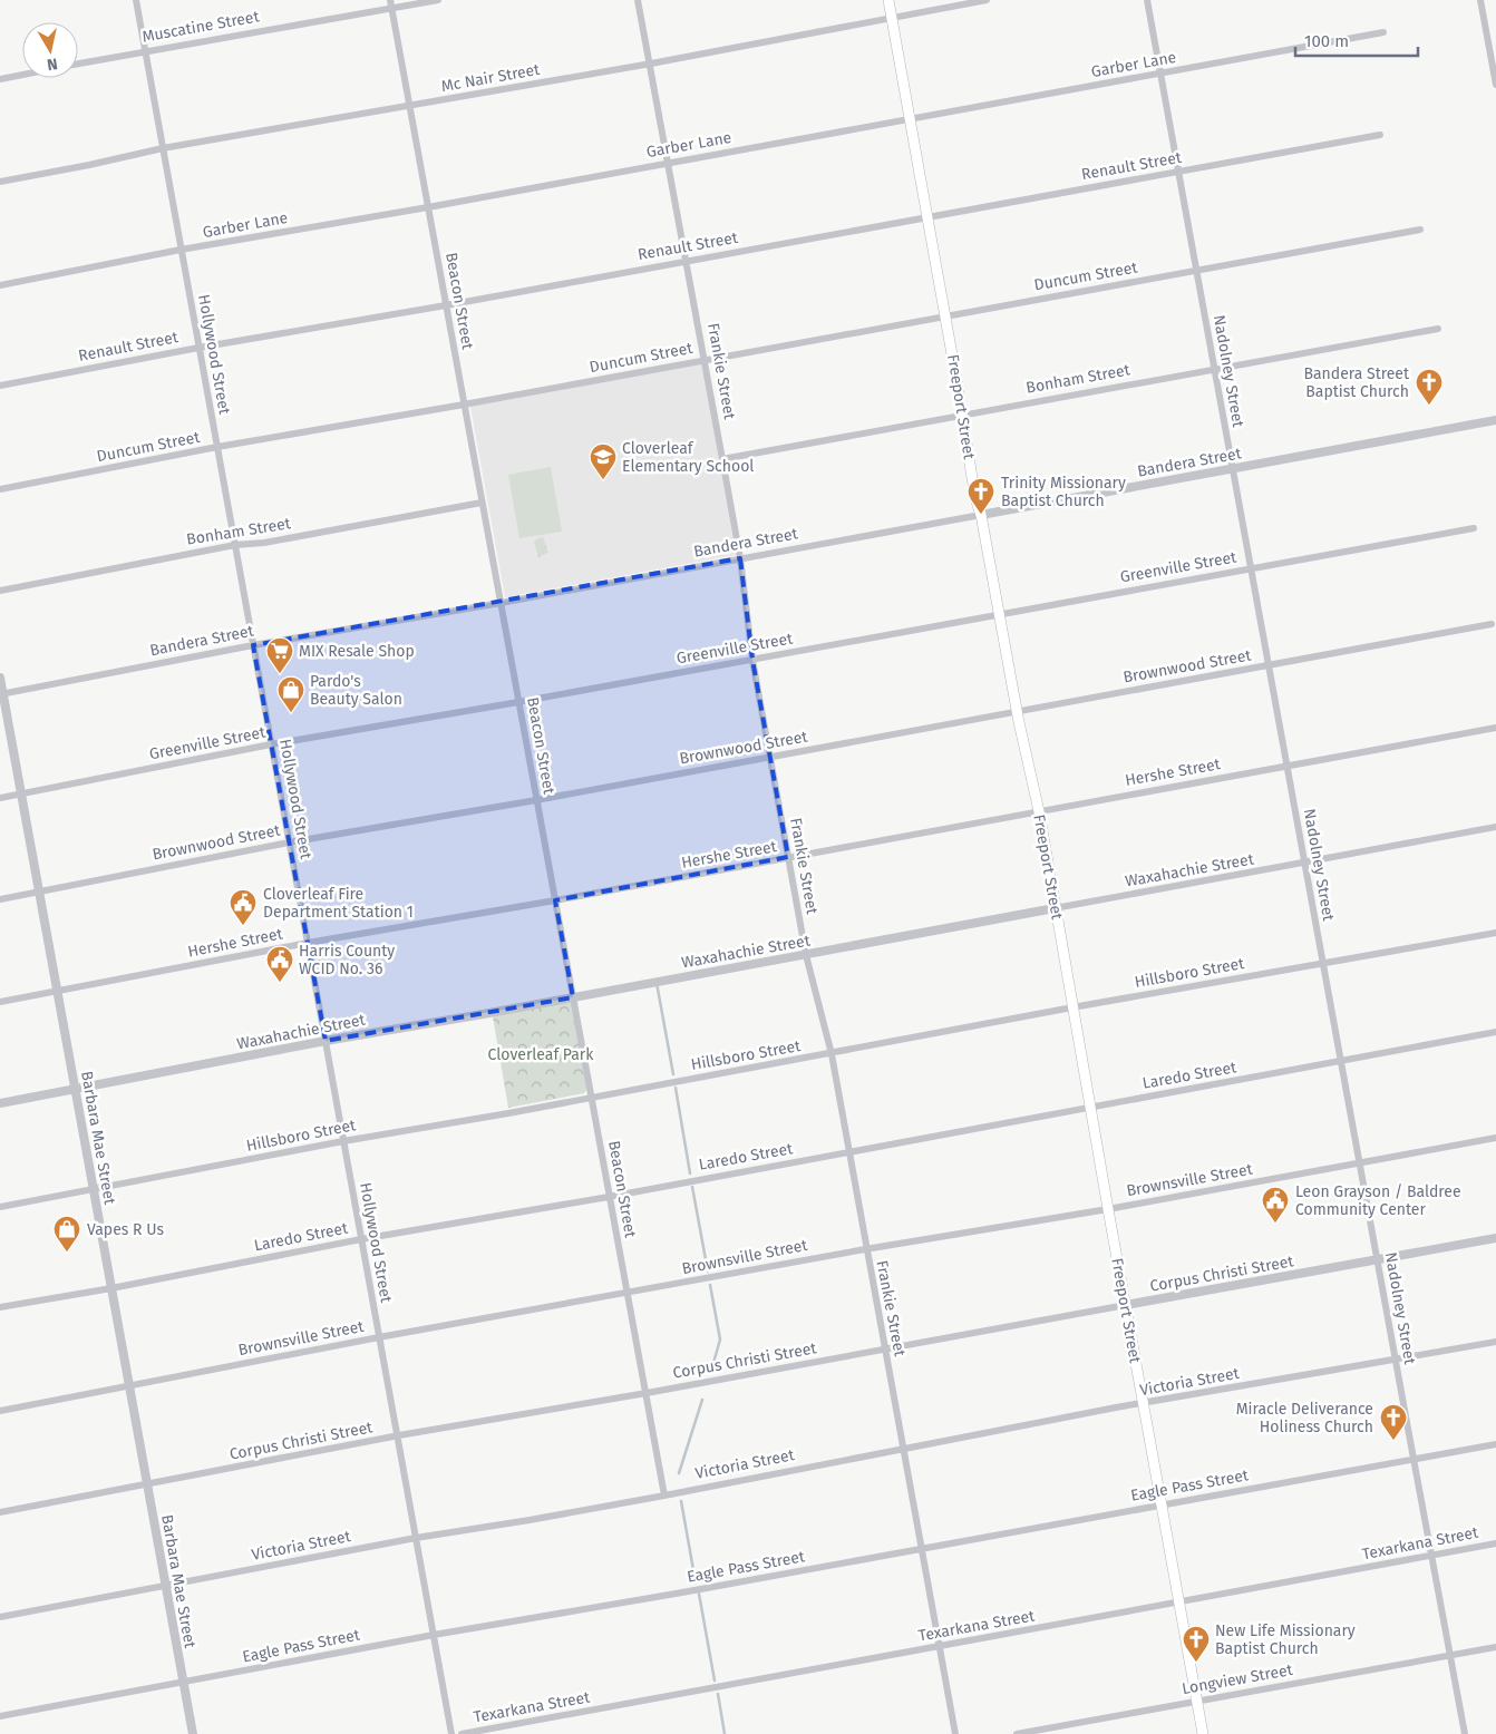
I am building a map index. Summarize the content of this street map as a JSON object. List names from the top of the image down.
{
  "streets": {
    "main road": ["Freeport Street"],
    "street": [
      "Muscatine Street",
      "Garber Lane",
      "Mc Nair Street",
      "Renault Street",
      "Duncum Street",
      "Beacon Street",
      "Hollywood Street",
      "Frankie Street",
      "Nadolney Street",
      "Bonham Street",
      "Bandera Street",
      "Greenville Street",
      "Brownwood Street",
      "Hershe Street",
      "Waxahachie Street",
      "Hillsboro Street",
      "Laredo Street",
      "Barbara Mae Street",
      "Brownsville Street",
      "Corpus Christi Street",
      "Victoria Street",
      "Eagle Pass Street",
      "Texarkana Street",
      "Longview Street"
    ]
  },
  "crossings": [
    ["Muscatine Street", "Beacon Street"],
    ["Muscatine Street", "Hollywood Street"],
    ["Garber Lane", "Beacon Street"],
    ["Garber Lane", "Hollywood Street"],
    ["Garber Lane", "Frankie Street"],
    ["Garber Lane", "Nadolney Street"],
    ["Garber Lane", "Freeport Street"],
    ["Mc Nair Street", "Beacon Street"],
    ["Mc Nair Street", "Hollywood Street"],
    ["Mc Nair Street", "Frankie Street"],
    ["Mc Nair Street", "Freeport Street"],
    ["Renault Street", "Beacon Street"],
    ["Renault Street", "Hollywood Street"],
    ["Renault Street", "Frankie Street"],
    ["Renault Street", "Nadolney Street"],
    ["Renault Street", "Freeport Street"],
    ["Duncum Street", "Beacon Street"],
    ["Duncum Street", "Hollywood Street"],
    ["Duncum Street", "Frankie Street"],
    ["Duncum Street", "Nadolney Street"],
    ["Duncum Street", "Freeport Street"],
    ["Beacon Street", "Bonham Street"],
    ["Beacon Street", "Bandera Street"],
    ["Beacon Street", "Greenville Street"],
    ["Beacon Street", "Brownwood Street"],
    ["Beacon Street", "Hershe Street"],
    ["Beacon Street", "Waxahachie Street"],
    ["Beacon Street", "Hillsboro Street"],
    ["Beacon Street", "Laredo Street"],
    ["Beacon Street", "Brownsville Street"],
    ["Beacon Street", "Corpus Christi Street"],
    ["Beacon Street", "Victoria Street"],
    ["Hollywood Street", "Bonham Street"],
    ["Hollywood Street", "Bandera Street"],
    ["Hollywood Street", "Greenville Street"],
    ["Hollywood Street", "Brownwood Street"],
    ["Hollywood Street", "Hershe Street"],
    ["Hollywood Street", "Waxahachie Street"],
    ["Hollywood Street", "Hillsboro Street"],
    ["Hollywood Street", "Laredo Street"],
    ["Hollywood Street", "Brownsville Street"],
    ["Hollywood Street", "Corpus Christi Street"],
    ["Hollywood Street", "Victoria Street"],
    ["Hollywood Street", "Eagle Pass Street"],
    ["Frankie Street", "Bonham Street"],
    ["Frankie Street", "Bandera Street"],
    ["Frankie Street", "Greenville Street"],
    ["Frankie Street", "Brownwood Street"],
    ["Frankie Street", "Hershe Street"],
    ["Frankie Street", "Waxahachie Street"],
    ["Frankie Street", "Hillsboro Street"],
    ["Frankie Street", "Laredo Street"],
    ["Frankie Street", "Brownsville Street"],
    ["Frankie Street", "Corpus Christi Street"],
    ["Frankie Street", "Victoria Street"],
    ["Frankie Street", "Eagle Pass Street"],
    ["Frankie Street", "Texarkana Street"],
    ["Nadolney Street", "Bonham Street"],
    ["Nadolney Street", "Bandera Street"],
    ["Nadolney Street", "Greenville Street"],
    ["Nadolney Street", "Brownwood Street"],
    ["Nadolney Street", "Hershe Street"],
    ["Nadolney Street", "Waxahachie Street"],
    ["Nadolney Street", "Hillsboro Street"],
    ["Nadolney Street", "Laredo Street"],
    ["Nadolney Street", "Brownsville Street"],
    ["Nadolney Street", "Corpus Christi Street"],
    ["Nadolney Street", "Victoria Street"],
    ["Nadolney Street", "Eagle Pass Street"],
    ["Nadolney Street", "Texarkana Street"],
    ["Nadolney Street", "Longview Street"],
    ["Bonham Street", "Freeport Street"],
    ["Freeport Street", "Bandera Street"],
    ["Freeport Street", "Greenville Street"],
    ["Freeport Street", "Brownwood Street"],
    ["Freeport Street", "Hershe Street"],
    ["Freeport Street", "Waxahachie Street"],
    ["Freeport Street", "Hillsboro Street"],
    ["Freeport Street", "Laredo Street"],
    ["Freeport Street", "Brownsville Street"],
    ["Freeport Street", "Corpus Christi Street"],
    ["Freeport Street", "Victoria Street"],
    ["Freeport Street", "Eagle Pass Street"],
    ["Freeport Street", "Texarkana Street"],
    ["Freeport Street", "Longview Street"],
    ["Bandera Street", "Barbara Mae Street"],
    ["Greenville Street", "Barbara Mae Street"],
    ["Brownwood Street", "Barbara Mae Street"],
    ["Hershe Street", "Barbara Mae Street"],
    ["Waxahachie Street", "Barbara Mae Street"],
    ["Hillsboro Street", "Barbara Mae Street"],
    ["Laredo Street", "Barbara Mae Street"],
    ["Barbara Mae Street", "Brownsville Street"],
    ["Barbara Mae Street", "Corpus Christi Street"],
    ["Barbara Mae Street", "Victoria Street"],
    ["Barbara Mae Street", "Eagle Pass Street"]
  ],
  "parks": ["Cloverleaf Park"],
  "places": {
    "church": [
      "Bandera Street Baptist Church",
      "Trinity Missionary Baptist Church",
      "Miracle Deliverance Holiness Church",
      "New Life Missionary Baptist Church"
    ],
    "school or university": ["Cloverleaf Elementary School"],
    "supermarket": ["MIX Resale Shop"],
    "shop": ["Pardo's Beauty Salon", "Vapes R Us"],
    "public building": ["Cloverleaf Fire Department Station 1", "Harris County WCID No. 36", "Leon Grayson / Baldree Community Center"]
  },
  "scale_bar": "100 m",
  "north": "bottom"
}
